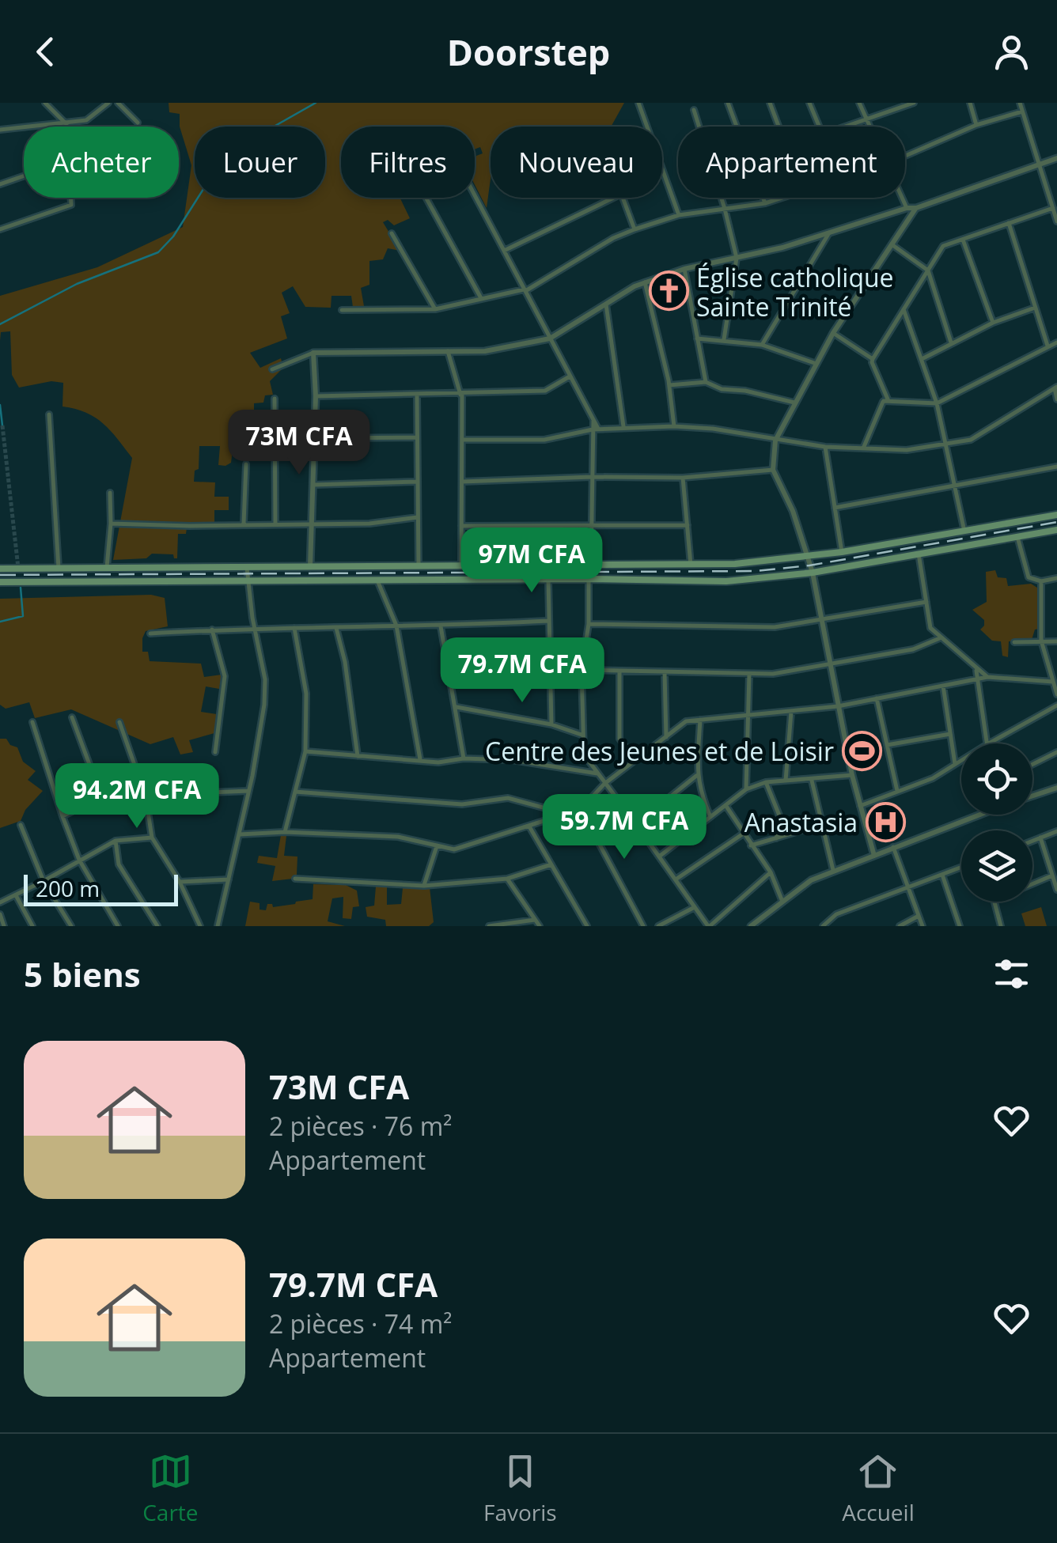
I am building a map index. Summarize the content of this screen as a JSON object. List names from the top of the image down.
{
  "places": {
    "church": ["Église catholique Sainte Trinité"],
    "sports": ["Centre des Jeunes et de Loisir"],
    "hospital": ["Anastasia"]
  },
  "scale_bar": "200 m",
  "page": {
    "header": "Doorstep",
    "chip": [
      "Acheter",
      "Louer",
      "Filtres",
      "Nouveau",
      "Appartement"
    ],
    "price": [
      "73M CFA",
      "97M CFA",
      "79.7M CFA",
      "94.2M CFA",
      "59.7M CFA"
    ],
    "scale": "200 m",
    "heading": "5 biens",
    "list": [
      {
        "name": "73M CFA",
        "note": "2 pièces · 76 m² · Appartement"
      },
      {
        "name": "79.7M CFA",
        "note": "2 pièces · 74 m² · Appartement"
      }
    ],
    "tabs": ["Carte", "Favoris", "Accueil"]
  }
}
